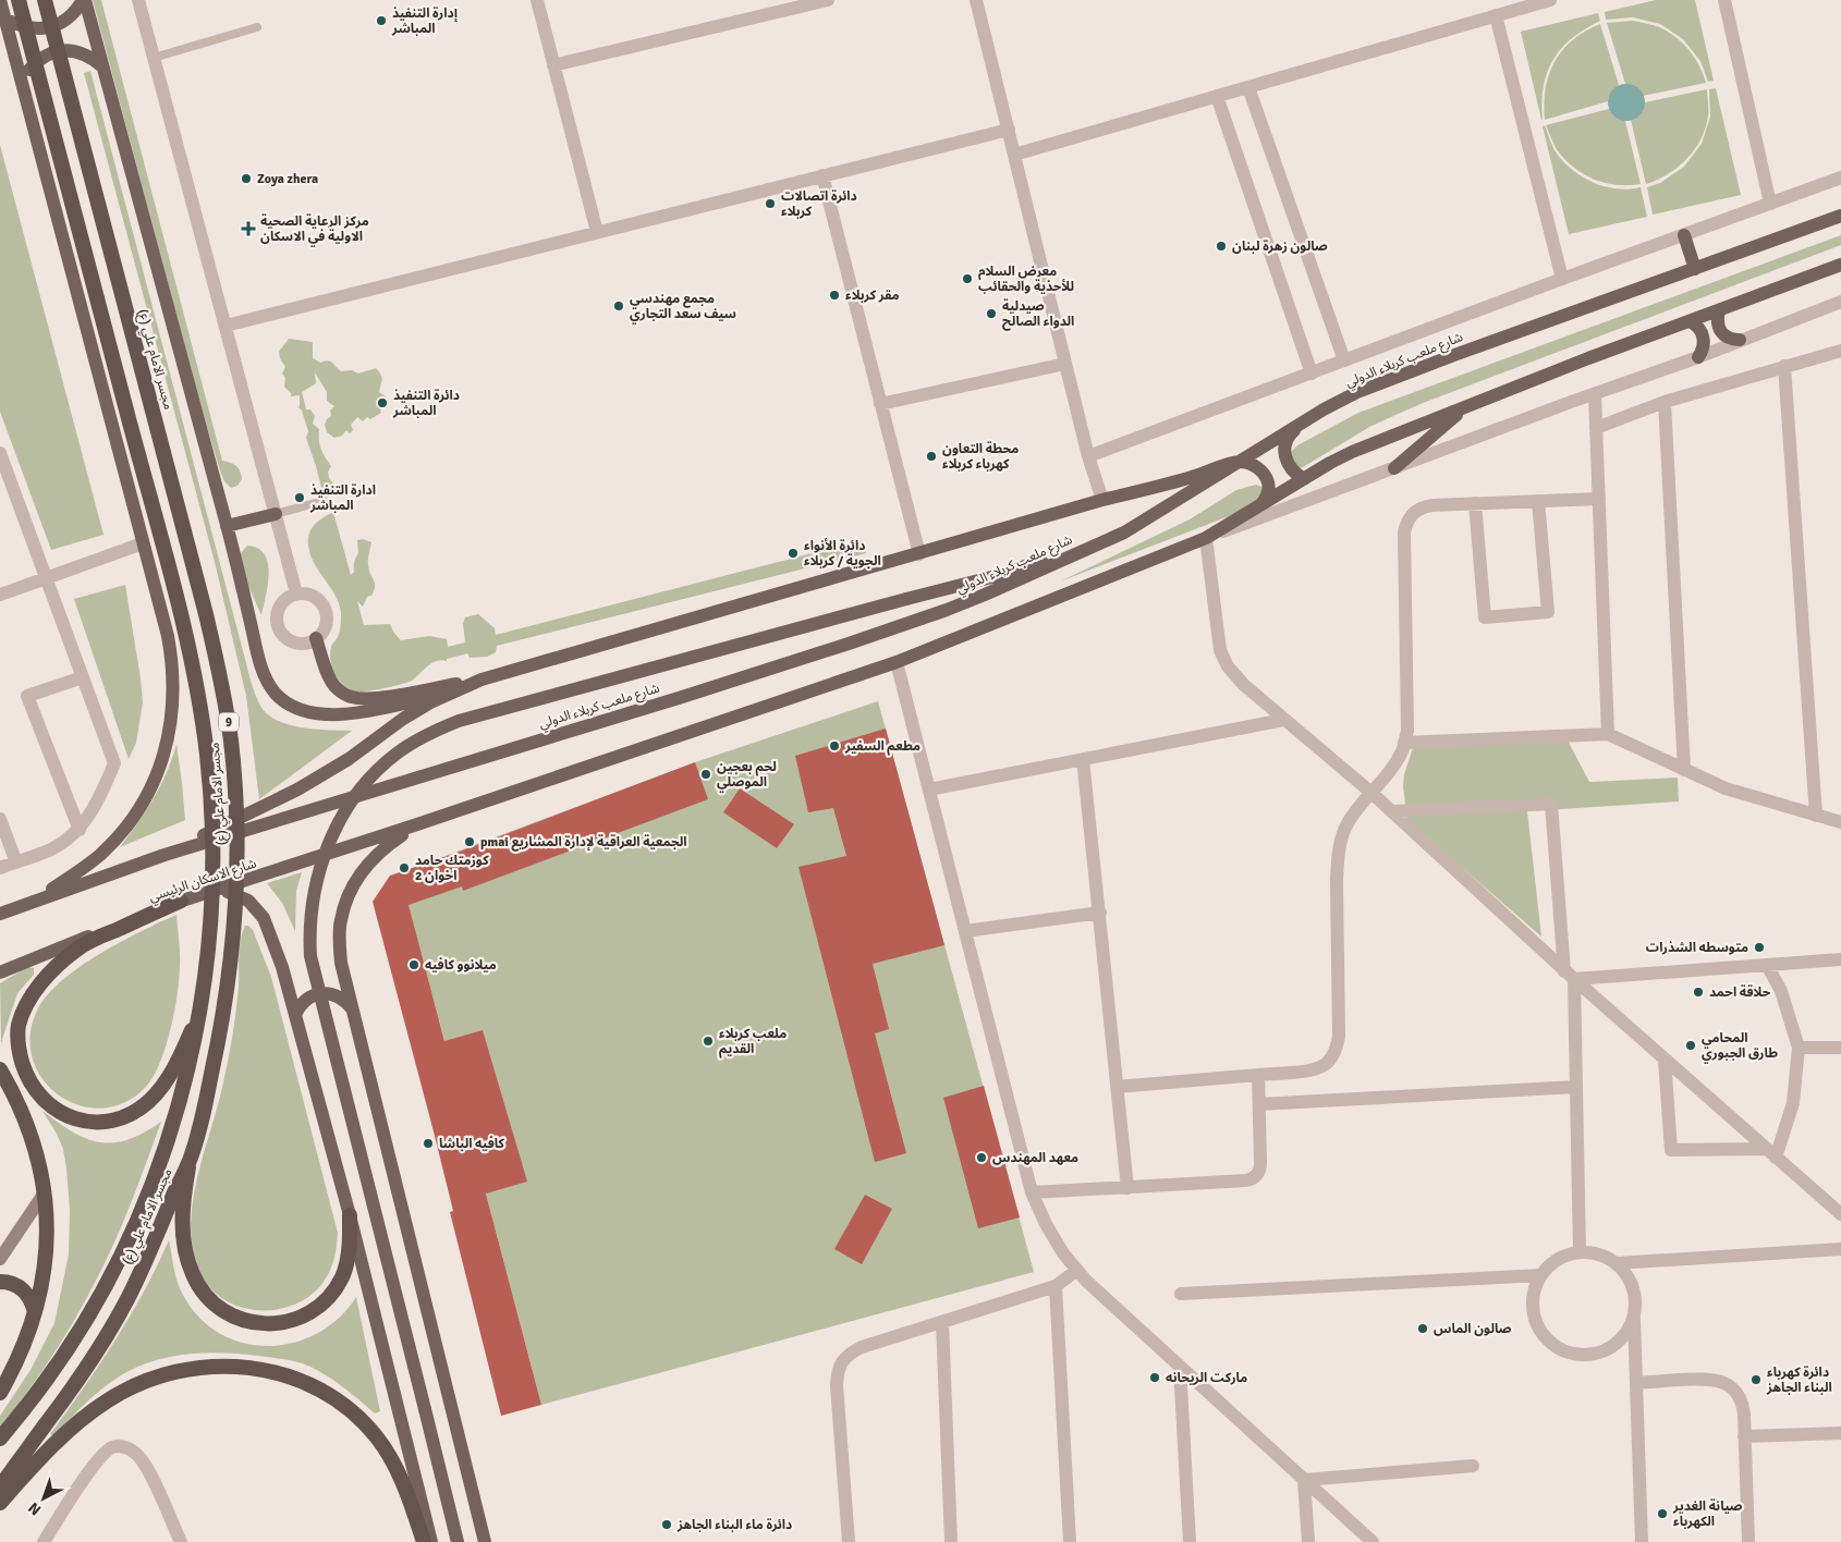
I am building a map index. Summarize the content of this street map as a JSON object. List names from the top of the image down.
{
  "streets": {
    "highway": ["مجسر الامام علي (ع)", "9"],
    "main road": ["شارع ملعب كربلاء الدولي", "شارع الاسكان الرئيسي"]
  },
  "places": {
    "other": [
      "إدارة التنفيذ المباشر",
      "Zoya zhera",
      "دائرة اتصالات كربلاء",
      "صالون زهرة لبنان",
      "معرض السلام للأحذية والحقائب",
      "مقر كربلاء",
      "مجمع مهندسي سيف سعد التجاري",
      "صيدلية الدواء الصالح",
      "دائرة التنفيذ المباشر",
      "محطة التعاون كهرباء كربلاء",
      "ادارة التنفيذ المباشر",
      "دائرة الأنواء الجوية / كربلاء",
      "مطعم السفير",
      "لحم بعجين الموصلي",
      "pmai الجمعية العراقية لإدارة المشاريع",
      "كوزمتك حامد اخوان 2",
      "متوسطه الشذرات",
      "ميلانوو كافيه",
      "حلاقة احمد",
      "ملعب كربلاء القديم",
      "المحامي طارق الجبوري",
      "كافيه الباشا",
      "معهد المهندس",
      "صالون الماس",
      "ماركت الريحانه",
      "دائرة كهرباء البناء الجاهز",
      "صيانة الغدير الكهرباء",
      "دائرة ماء البناء الجاهز"
    ],
    "health": ["مركز الرعاية الصحية الاولية في الاسكان"]
  },
  "north": "bottom left"
}
